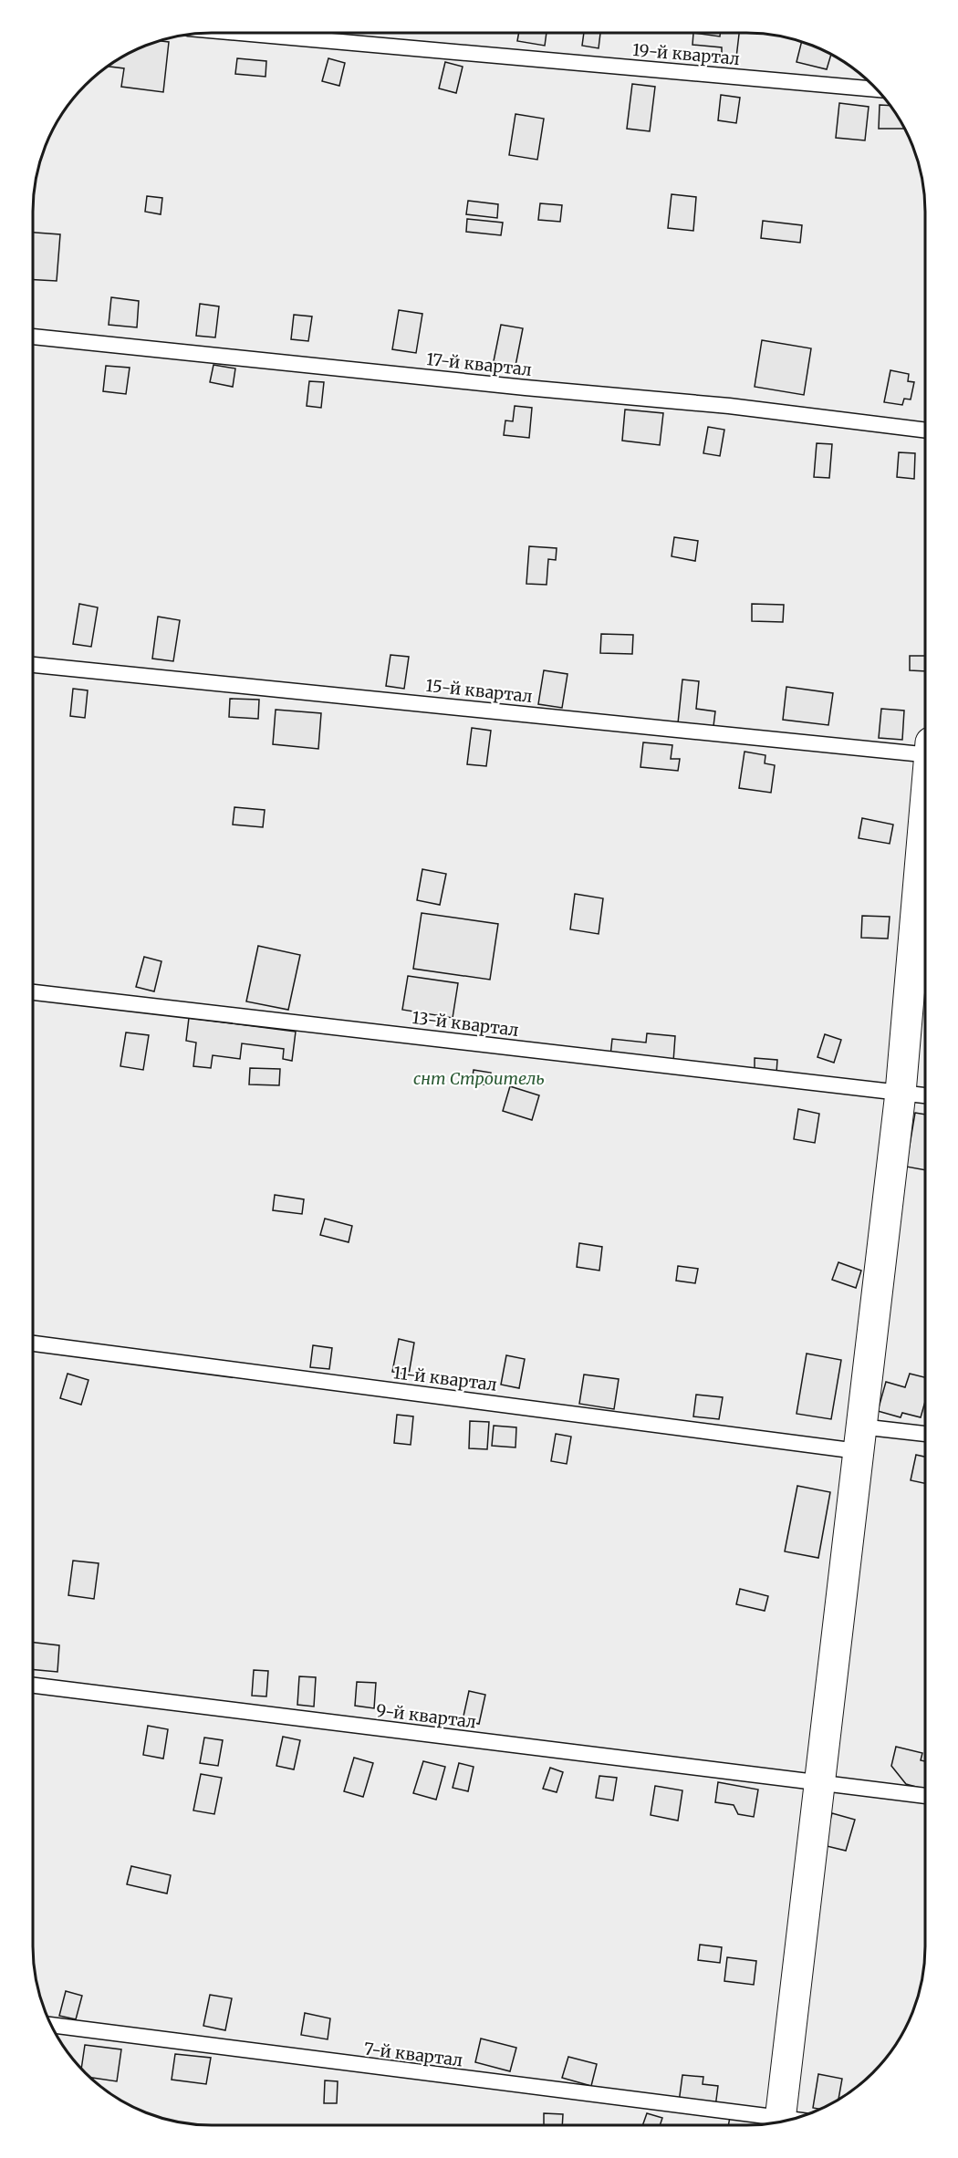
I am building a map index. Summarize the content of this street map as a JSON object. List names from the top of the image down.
{
  "streets": {
    "lane": [
      "19-й квартал",
      "17-й квартал",
      "15-й квартал",
      "13-й квартал",
      "11-й квартал",
      "9-й квартал",
      "7-й квартал"
    ]
  },
  "parks": ["снт Строитель"]
}
